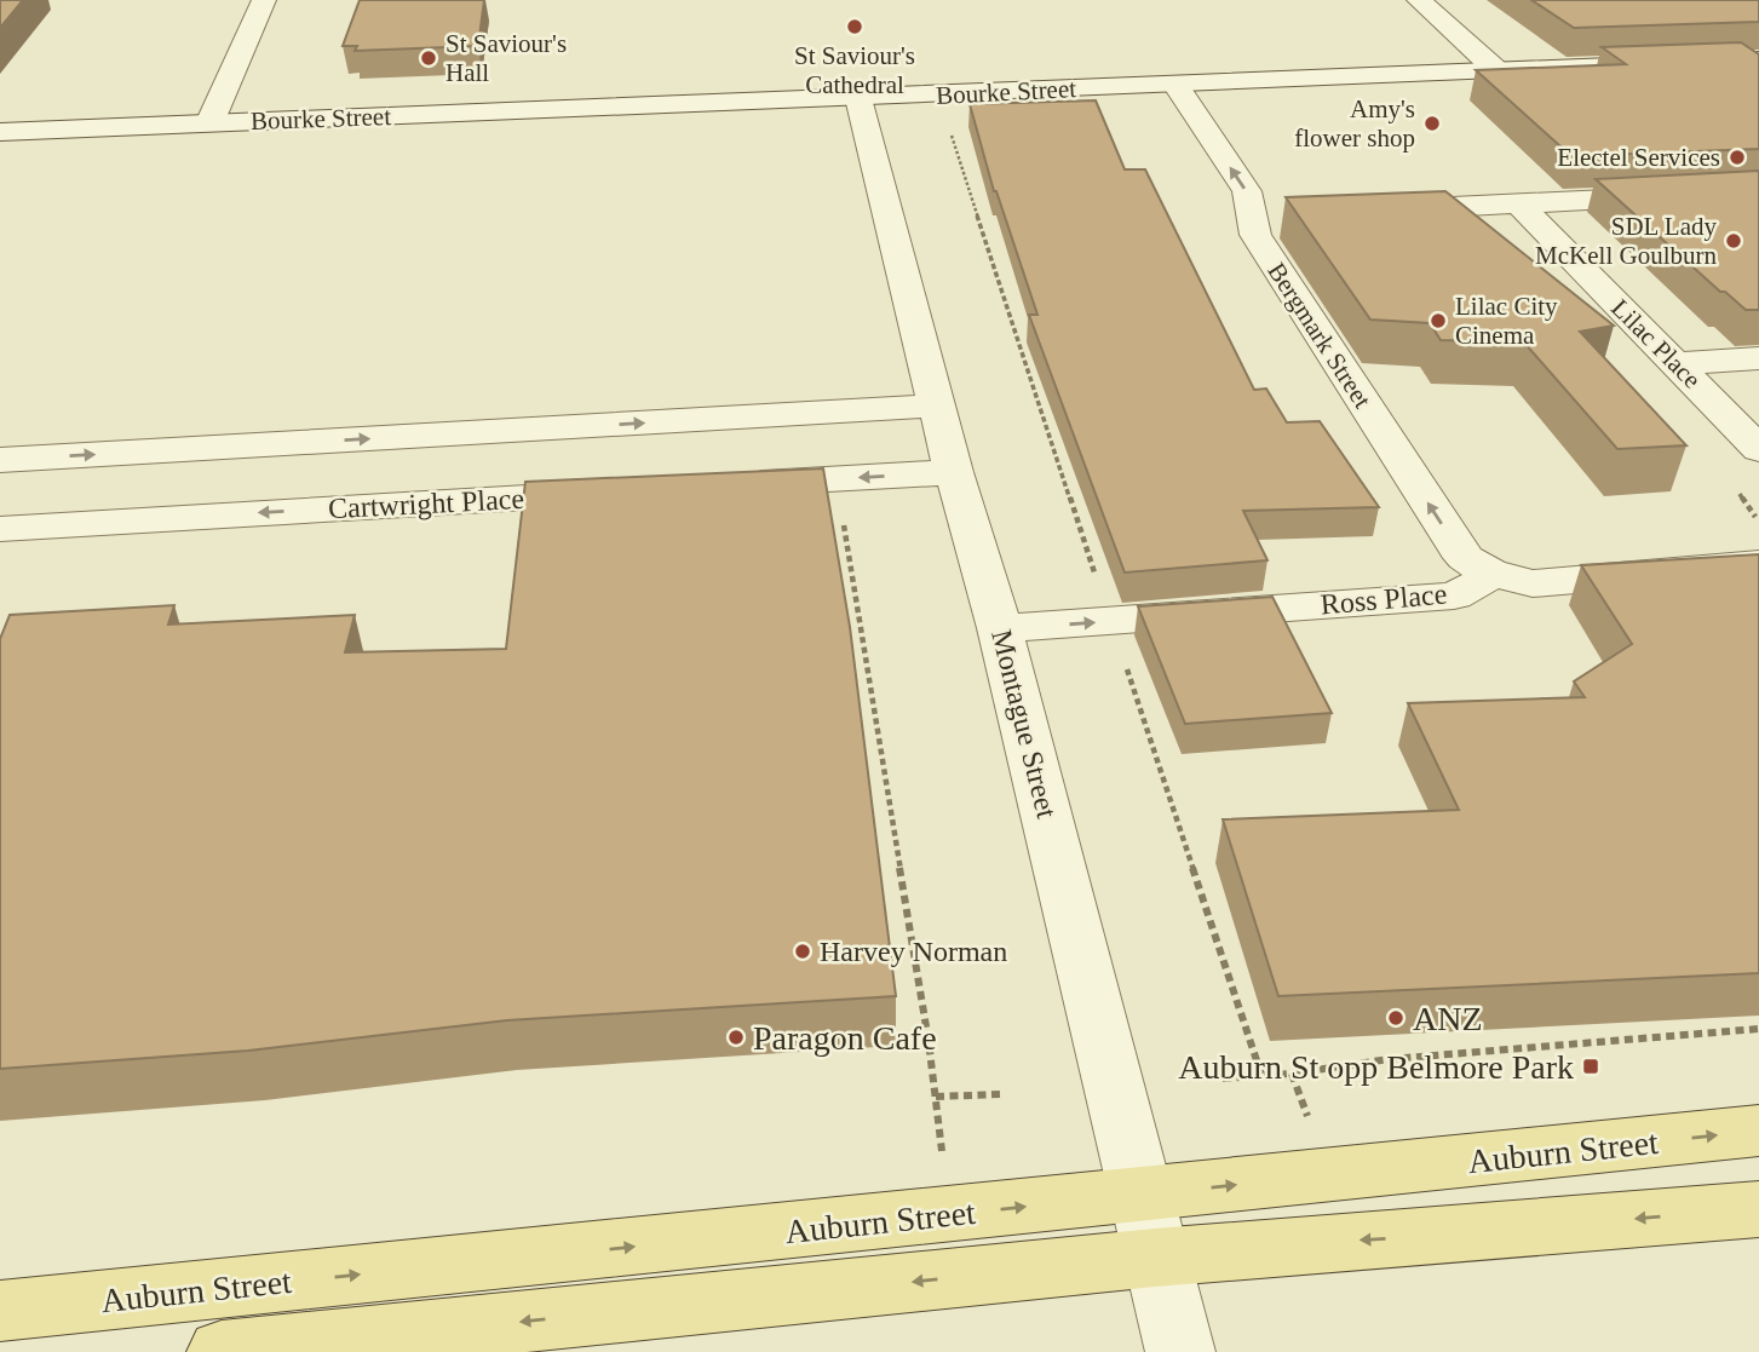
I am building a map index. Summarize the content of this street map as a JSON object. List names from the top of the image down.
{
  "streets": {
    "main road": ["Auburn Street"],
    "street": [
      "Bourke Street",
      "Bergmark Street",
      "Lilac Place",
      "Cartwright Place",
      "Ross Place",
      "Montague Street"
    ]
  },
  "crossings": [
    ["Bourke Street", "Bergmark Street"],
    ["Bourke Street", "Montague Street"],
    ["Bergmark Street", "Ross Place"],
    ["Ross Place", "Montague Street"],
    ["Montague Street", "Auburn Street"]
  ],
  "one_way": ["Bergmark Street", "Ross Place"],
  "places": {
    "other": [
      "St Saviour's Cathedral",
      "St Saviour's Hall",
      "Amy's flower shop",
      "Electel Services",
      "SDL Lady McKell Goulburn",
      "Lilac City Cinema",
      "Harvey Norman",
      "ANZ",
      "Paragon Cafe"
    ],
    "transit": ["Auburn St opp Belmore Park"]
  }
}
